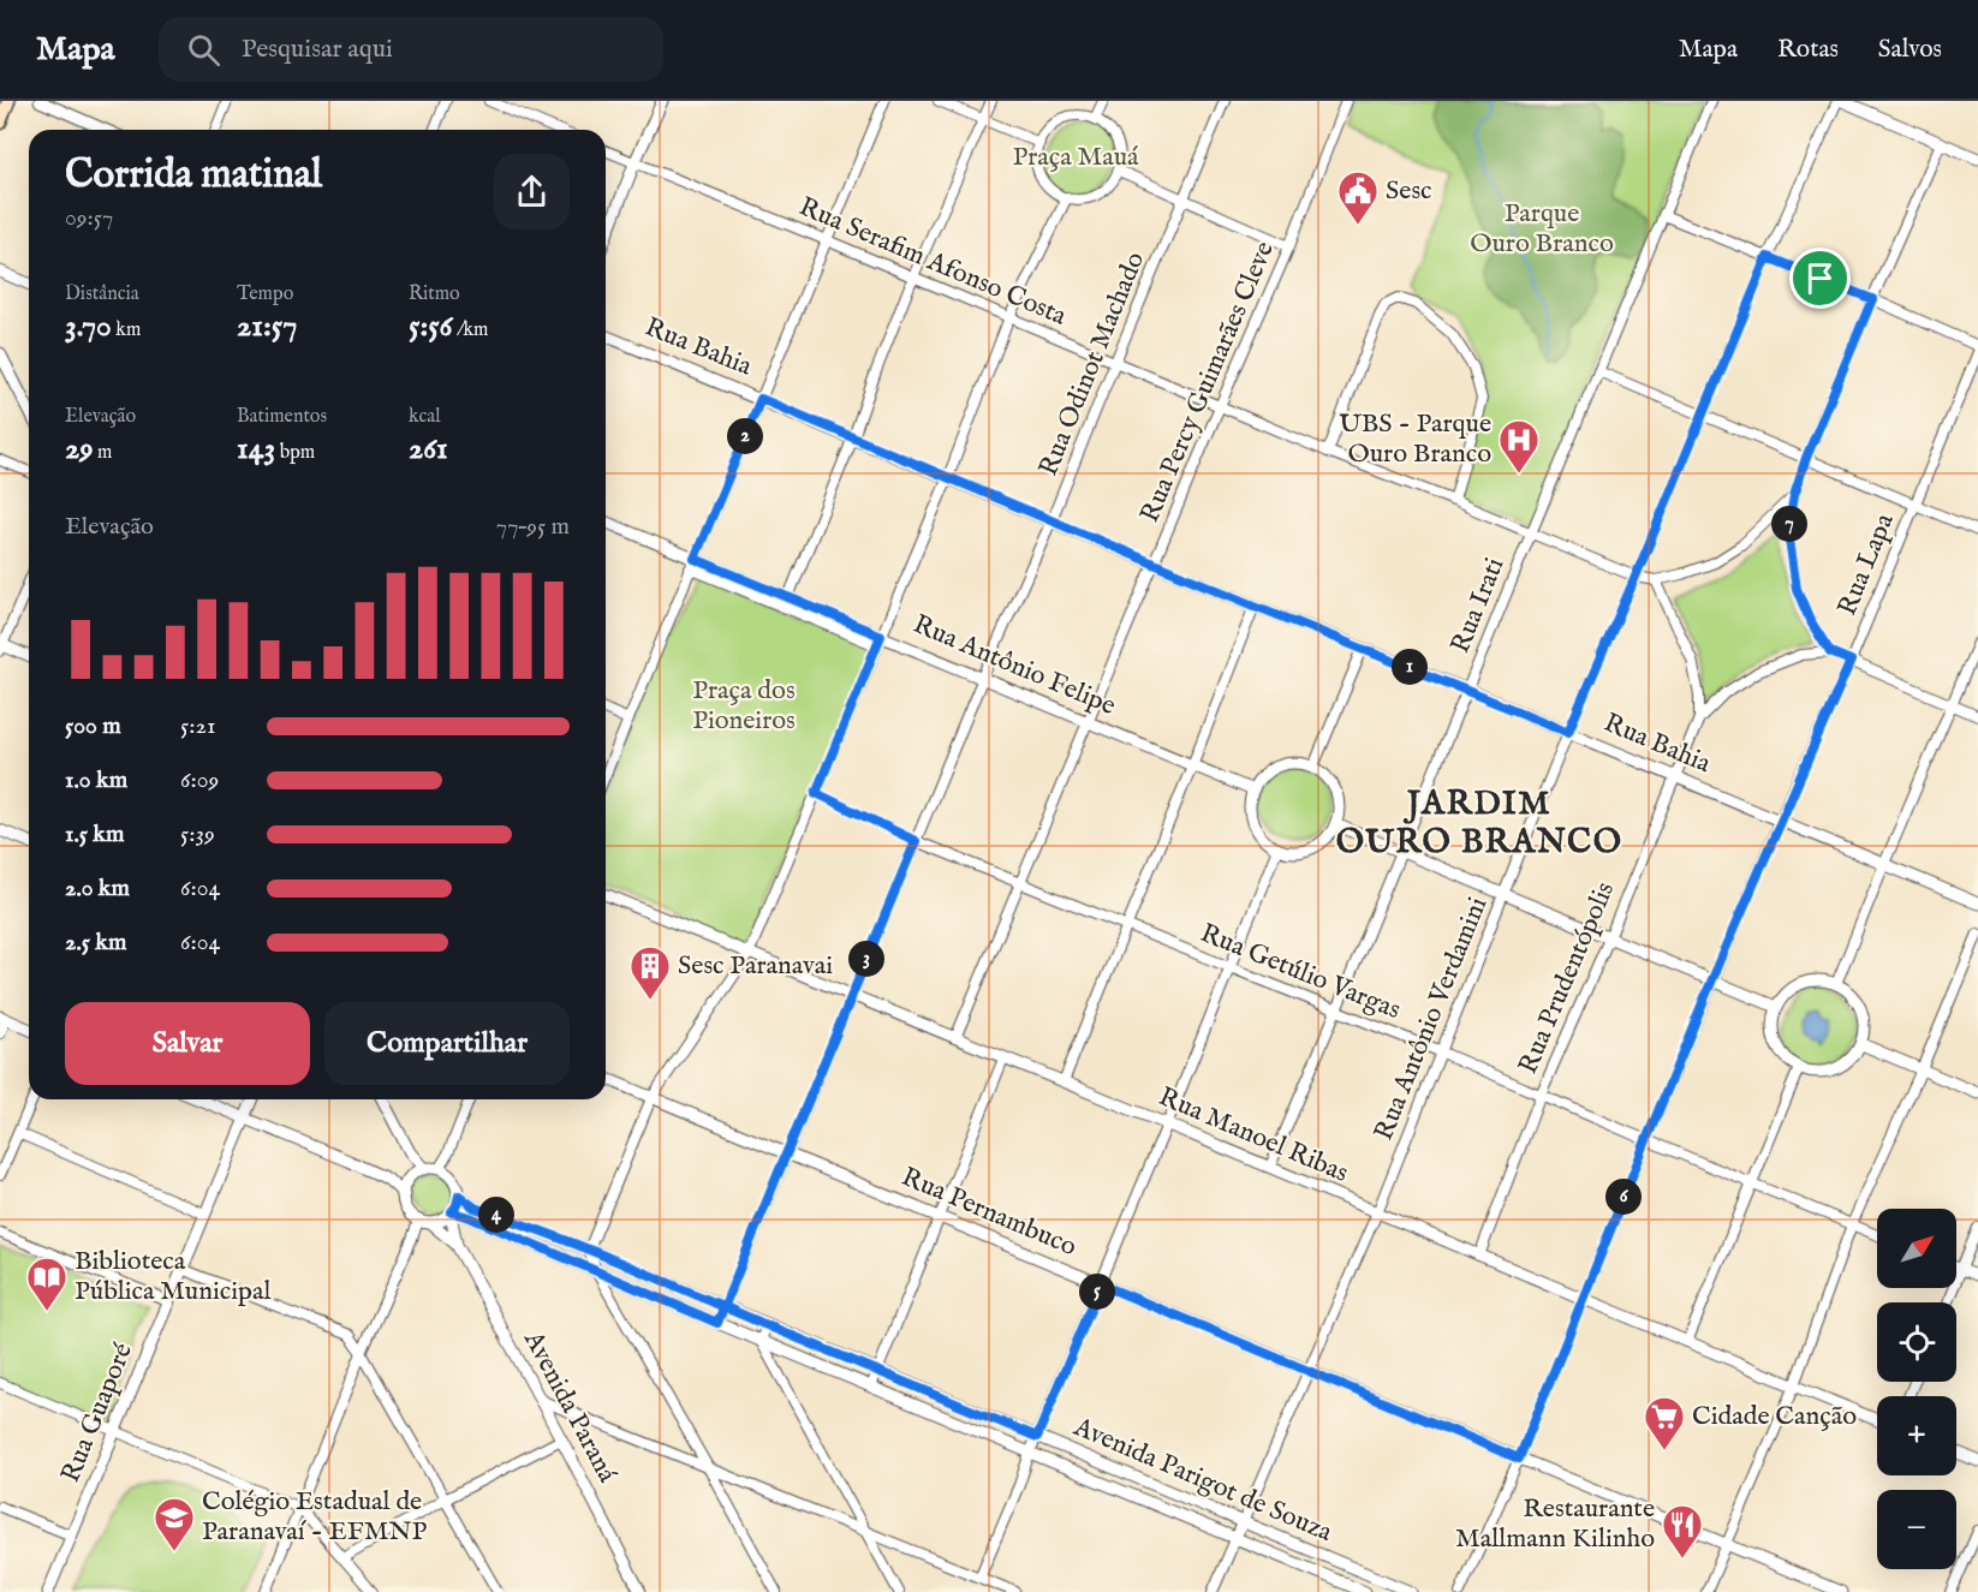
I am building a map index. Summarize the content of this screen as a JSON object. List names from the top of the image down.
{
  "streets": {
    "street": [
      "Rua Serafim Afonso Costa",
      "Rua Bahia",
      "Rua Odinot Machado",
      "Rua Percy Guimarães Cleve",
      "Rua Lapa",
      "Rua Irati",
      "Rua Antônio Felipe",
      "Rua Getúlio Vargas",
      "Rua Prudentópolis",
      "Rua Antônio Verdamini",
      "Rua Manoel Ribas",
      "Rua Pernambuco",
      "Avenida Paraná",
      "Rua Guaporé",
      "Avenida Parigot de Souza"
    ]
  },
  "crossings": [
    ["Rua Serafim Afonso Costa", "Rua Odinot Machado"],
    ["Rua Serafim Afonso Costa", "Rua Percy Guimarães Cleve"],
    ["Rua Serafim Afonso Costa", "Rua Irati"],
    ["Rua Serafim Afonso Costa", "Rua Antônio Verdamini"],
    ["Rua Bahia", "Rua Odinot Machado"],
    ["Rua Bahia", "Rua Percy Guimarães Cleve"],
    ["Rua Bahia", "Rua Lapa"],
    ["Rua Bahia", "Rua Irati"],
    ["Rua Bahia", "Rua Prudentópolis"],
    ["Rua Bahia", "Rua Antônio Verdamini"],
    ["Rua Odinot Machado", "Rua Antônio Felipe"],
    ["Rua Odinot Machado", "Rua Getúlio Vargas"],
    ["Rua Odinot Machado", "Rua Manoel Ribas"],
    ["Rua Odinot Machado", "Rua Pernambuco"],
    ["Rua Odinot Machado", "Avenida Parigot de Souza"],
    ["Rua Percy Guimarães Cleve", "Rua Antônio Felipe"],
    ["Rua Percy Guimarães Cleve", "Rua Getúlio Vargas"],
    ["Rua Percy Guimarães Cleve", "Rua Manoel Ribas"],
    ["Rua Lapa", "Rua Getúlio Vargas"],
    ["Rua Lapa", "Rua Manoel Ribas"],
    ["Rua Lapa", "Rua Pernambuco"],
    ["Rua Irati", "Rua Getúlio Vargas"],
    ["Rua Irati", "Rua Manoel Ribas"],
    ["Rua Getúlio Vargas", "Rua Prudentópolis"],
    ["Rua Getúlio Vargas", "Rua Antônio Verdamini"],
    ["Rua Prudentópolis", "Rua Manoel Ribas"],
    ["Rua Antônio Verdamini", "Rua Manoel Ribas"],
    ["Rua Antônio Verdamini", "Rua Pernambuco"],
    ["Rua Antônio Verdamini", "Avenida Parigot de Souza"],
    ["Avenida Paraná", "Avenida Parigot de Souza"]
  ],
  "districts": ["JARDIM OURO BRANCO"],
  "parks": ["Praça Mauá", "Parque Ouro Branco", "Praça dos Pioneiros"],
  "places": {
    "public building": ["Sesc"],
    "hospital": ["UBS - Parque Ouro Branco"],
    "building": ["Sesc Paranavai"],
    "library": ["Biblioteca Pública Municipal"],
    "supermarket": ["Cidade Canção"],
    "school or university": ["Colégio Estadual de Paranavaí - EFMNP"],
    "restaurant": ["Restaurante Mallmann Kilinho"]
  },
  "north": "top right",
  "page": {
    "header": "Mapa",
    "search": "Pesquisar aqui",
    "nav": ["Mapa", "Rotas", "Salvos"],
    "heading": ["Corrida matinal", "09:57"],
    "stats": [
      ["Distância", "3.70 km"],
      ["Tempo", "21:57"],
      ["Ritmo", "5:56 /km"],
      ["Elevação", "29 m"],
      ["Batimentos", "143 bpm"],
      ["kcal", "261"]
    ],
    "pins": [
      "2",
      "7",
      "1",
      "3",
      "6",
      "4",
      "5"
    ],
    "chart": ["Elevação", "77–95 m"],
    "list": [
      {
        "name": "500 m",
        "note": "5:21"
      },
      {
        "name": "1.0 km",
        "note": "6:09"
      },
      {
        "name": "1.5 km",
        "note": "5:39"
      },
      {
        "name": "2.0 km",
        "note": "6:04"
      },
      {
        "name": "2.5 km",
        "note": "6:04"
      }
    ],
    "buttons": ["Salvar", "Compartilhar"],
    "map_buttons": ["+", "−"]
  }
}
